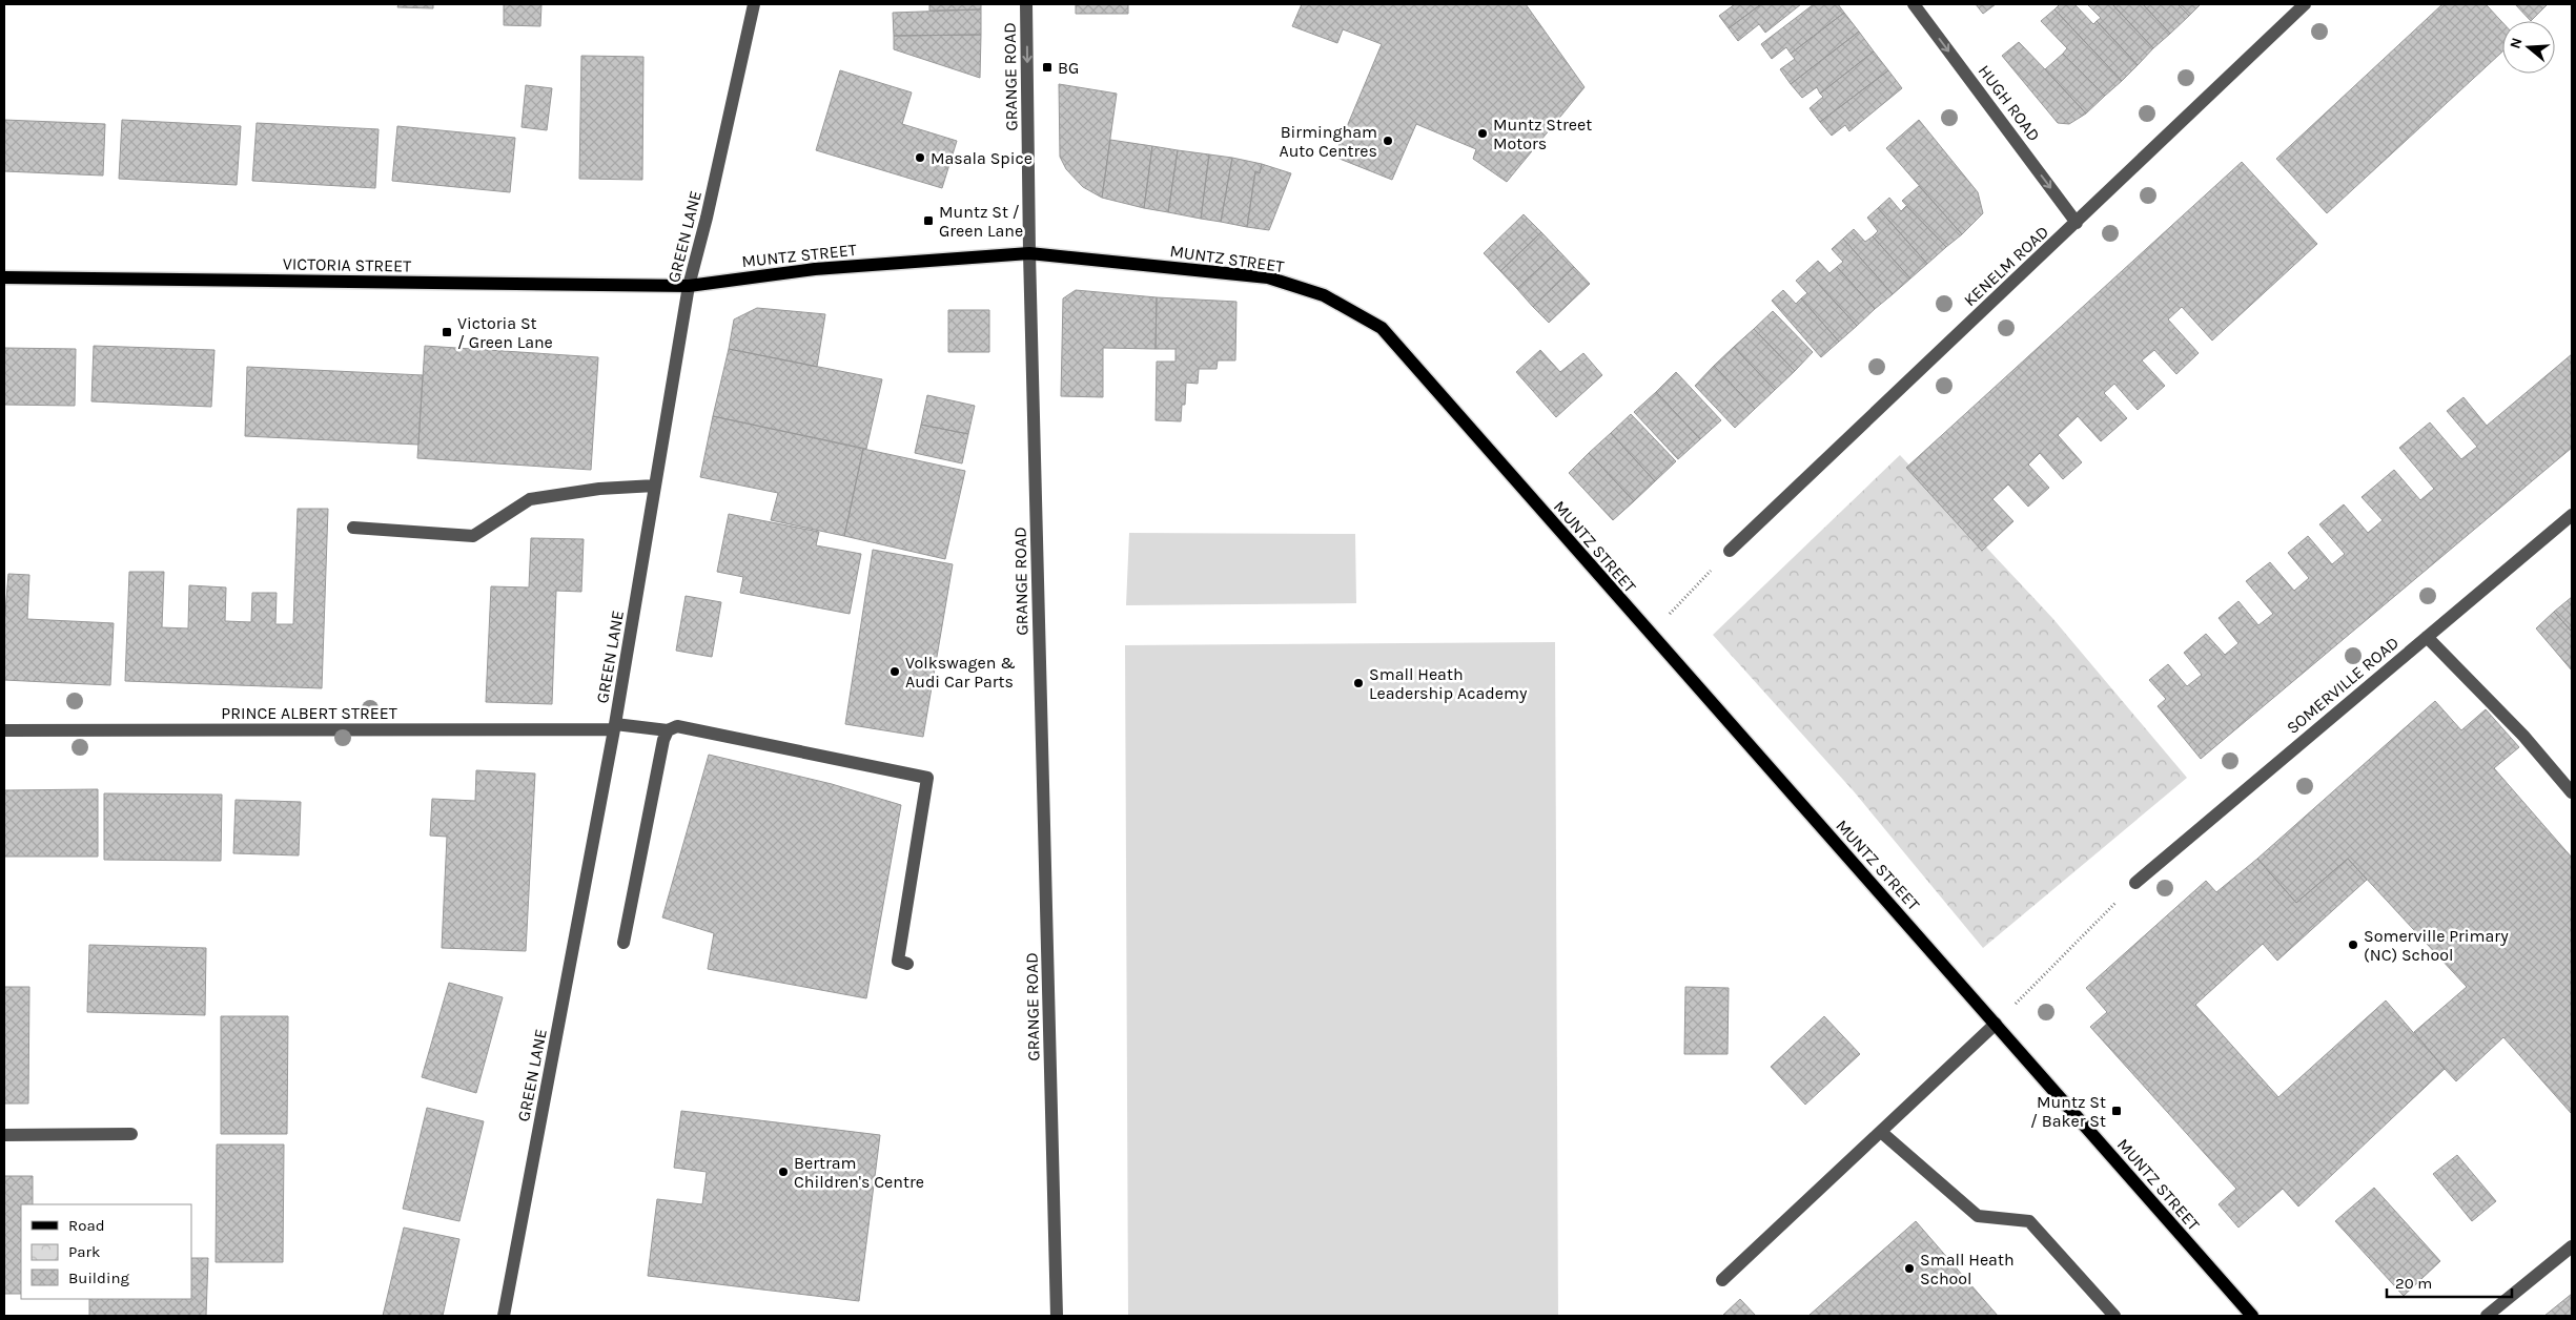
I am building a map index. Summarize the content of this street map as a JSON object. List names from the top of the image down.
{
  "streets": {
    "main road": ["MUNTZ STREET", "VICTORIA STREET"],
    "street": [
      "GRANGE ROAD",
      "HUGH ROAD",
      "GREEN LANE",
      "KENELM ROAD",
      "SOMERVILLE ROAD",
      "PRINCE ALBERT STREET"
    ]
  },
  "crossings": [
    ["GRANGE ROAD", "MUNTZ STREET"],
    ["HUGH ROAD", "KENELM ROAD"],
    ["GREEN LANE", "MUNTZ STREET"],
    ["GREEN LANE", "VICTORIA STREET"],
    ["GREEN LANE", "PRINCE ALBERT STREET"],
    ["MUNTZ STREET", "VICTORIA STREET"]
  ],
  "one_way": ["HUGH ROAD"],
  "places": {
    "transit": [
      "BG",
      "Muntz St / Green Lane",
      "Victoria St / Green Lane",
      "Muntz St / Baker St"
    ],
    "other": [
      "Muntz Street Motors",
      "Birmingham Auto Centres",
      "Masala Spice",
      "Volkswagen & Audi Car Parts",
      "Small Heath Leadership Academy",
      "Somerville Primary (NC) School",
      "Bertram Children's Centre",
      "Small Heath School"
    ]
  },
  "legend": ["Road", "Park", "Building"],
  "scale_bar": "20 m",
  "north": "left"
}
